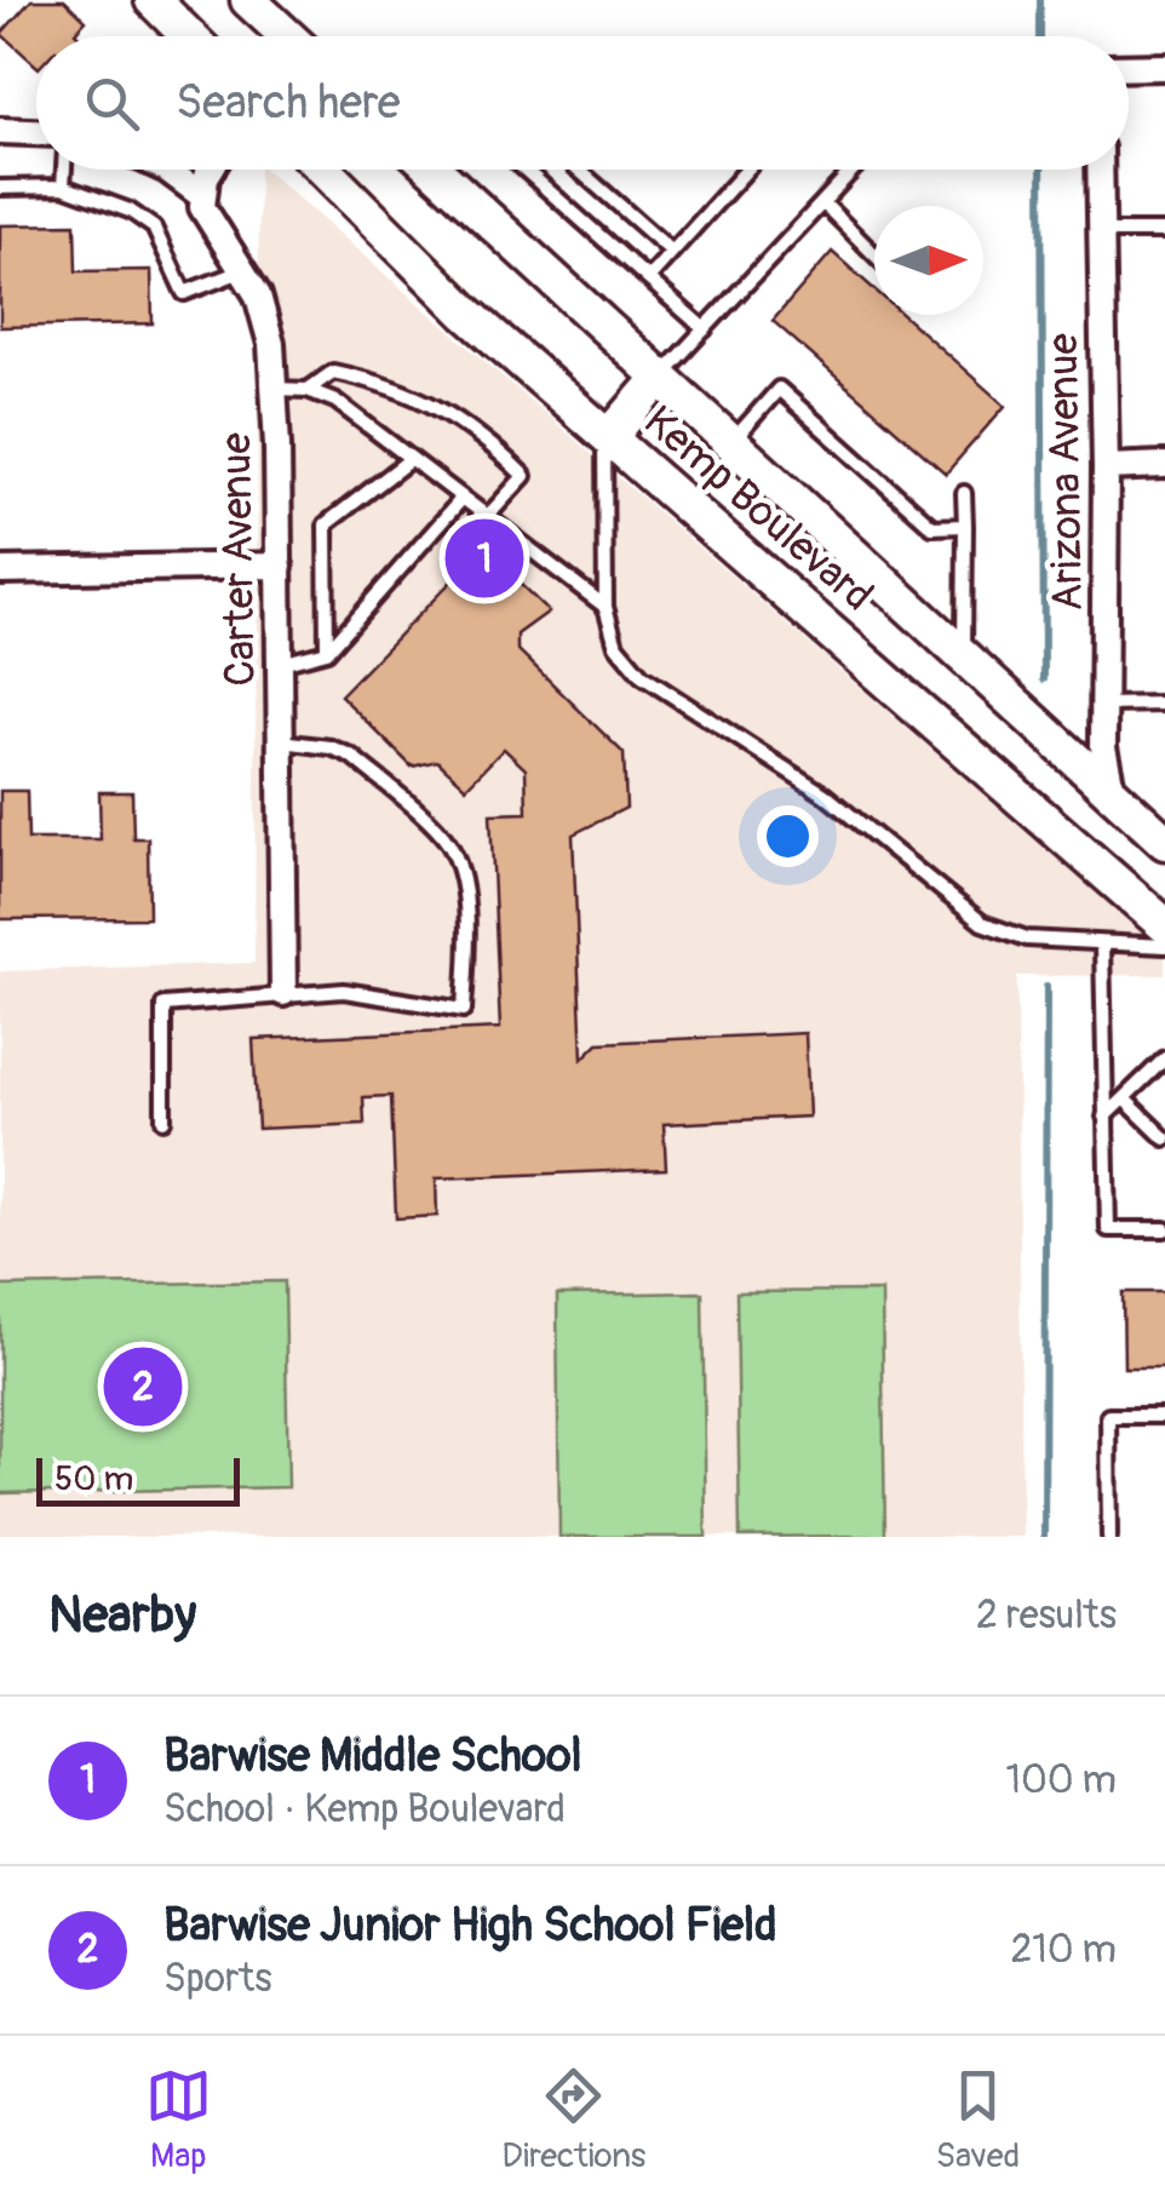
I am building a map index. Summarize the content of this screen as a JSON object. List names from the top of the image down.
{
  "streets": {
    "main road": ["Kemp Boulevard"],
    "street": ["Arizona Avenue", "Carter Avenue"]
  },
  "crossings": [
    ["Arizona Avenue", "Kemp Boulevard"]
  ],
  "scale_bar": "50 m",
  "north": "right",
  "page": {
    "search": "Search here",
    "pins": ["1", "2"],
    "scale": "50 m",
    "heading": ["Nearby", "2 results"],
    "list": [
      {
        "mark": "1",
        "name": "Barwise Middle School",
        "note": "School · Kemp Boulevard",
        "value": "100 m"
      },
      {
        "mark": "2",
        "name": "Barwise Junior High School Field",
        "note": "Sports",
        "value": "210 m"
      }
    ],
    "nav": ["Map", "Directions", "Saved"]
  }
}
